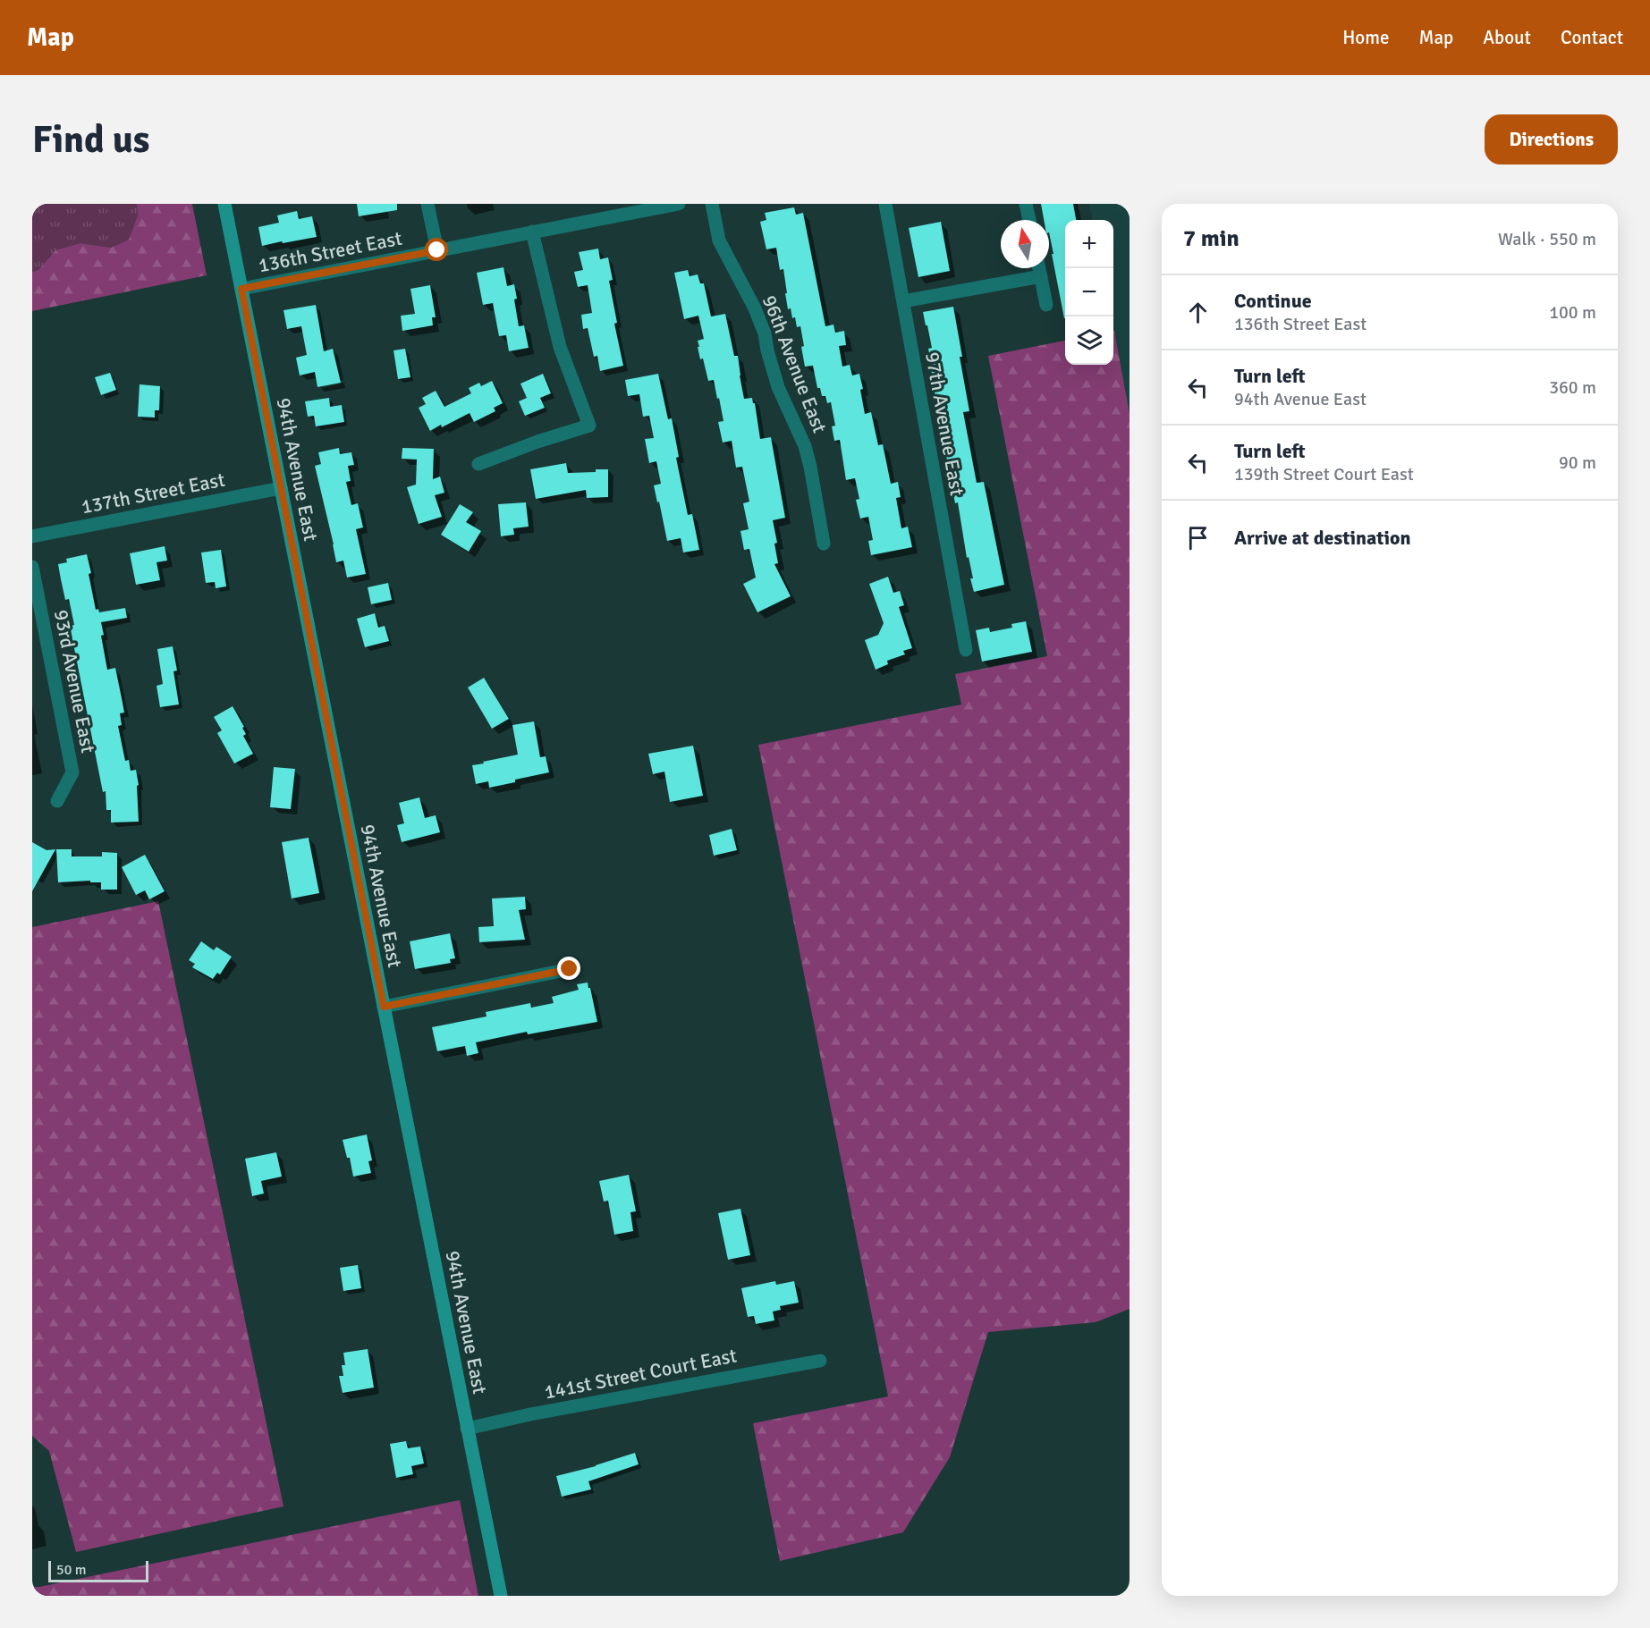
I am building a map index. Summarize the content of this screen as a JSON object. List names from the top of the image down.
{
  "streets": {
    "main road": ["94th Avenue East"],
    "street": [
      "136th Street East",
      "96th Avenue East",
      "97th Avenue East",
      "137th Street East",
      "93rd Avenue East",
      "141st Street Court East"
    ]
  },
  "crossings": [
    ["136th Street East", "94th Avenue East"],
    ["94th Avenue East", "137th Street East"],
    ["94th Avenue East", "141st Street Court East"]
  ],
  "scale_bar": "50 m",
  "north": "top",
  "page": {
    "header": "Map",
    "nav": [
      "Home",
      "Map",
      "About",
      "Contact"
    ],
    "buttons": "Directions",
    "title": "Find us",
    "heading": ["7 min", "Walk · 550 m"],
    "map_buttons": ["+", "−"],
    "list": [
      ["Continue", "136th Street East", "100 m"],
      ["Turn left", "94th Avenue East", "360 m"],
      ["Turn left", "139th Street Court East", "90 m"],
      "Arrive at destination"
    ],
    "scale": "50 m"
  }
}
